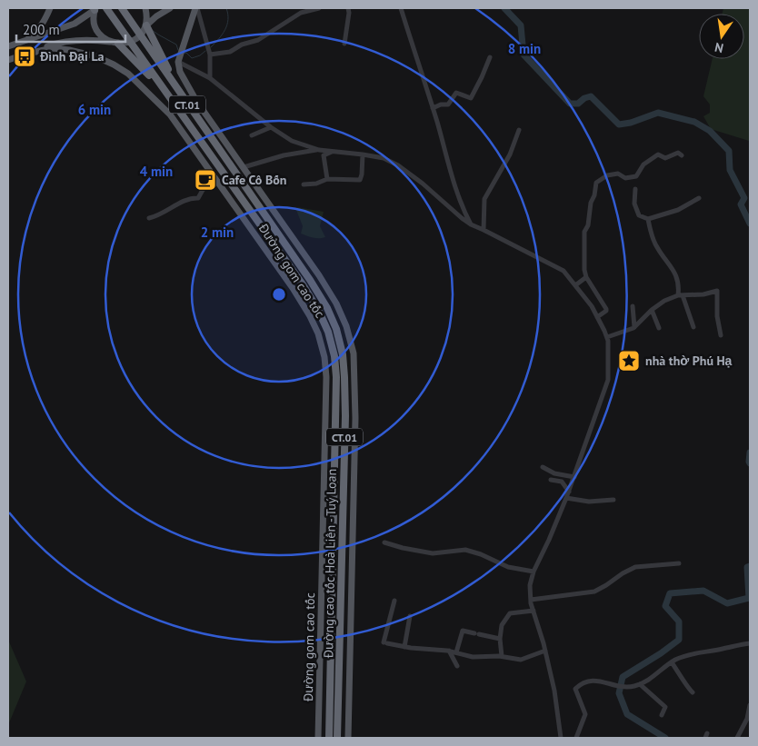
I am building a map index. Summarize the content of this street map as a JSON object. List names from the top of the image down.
{
  "streets": {
    "highway": ["CT.01", "Đường cao tốc Hoà Liên - Tuý Loan"],
    "main road": ["Đường gom cao tốc"]
  },
  "places": {
    "bus stop": ["Đình Đại La"],
    "cafe": ["Cafe Cô Bốn"],
    "place": ["nhà thờ Phú Hạ"]
  },
  "scale_bar": "200 m",
  "north": "bottom",
  "rings": [
    "8 min",
    "6 min",
    "4 min",
    "2 min"
  ]
}
